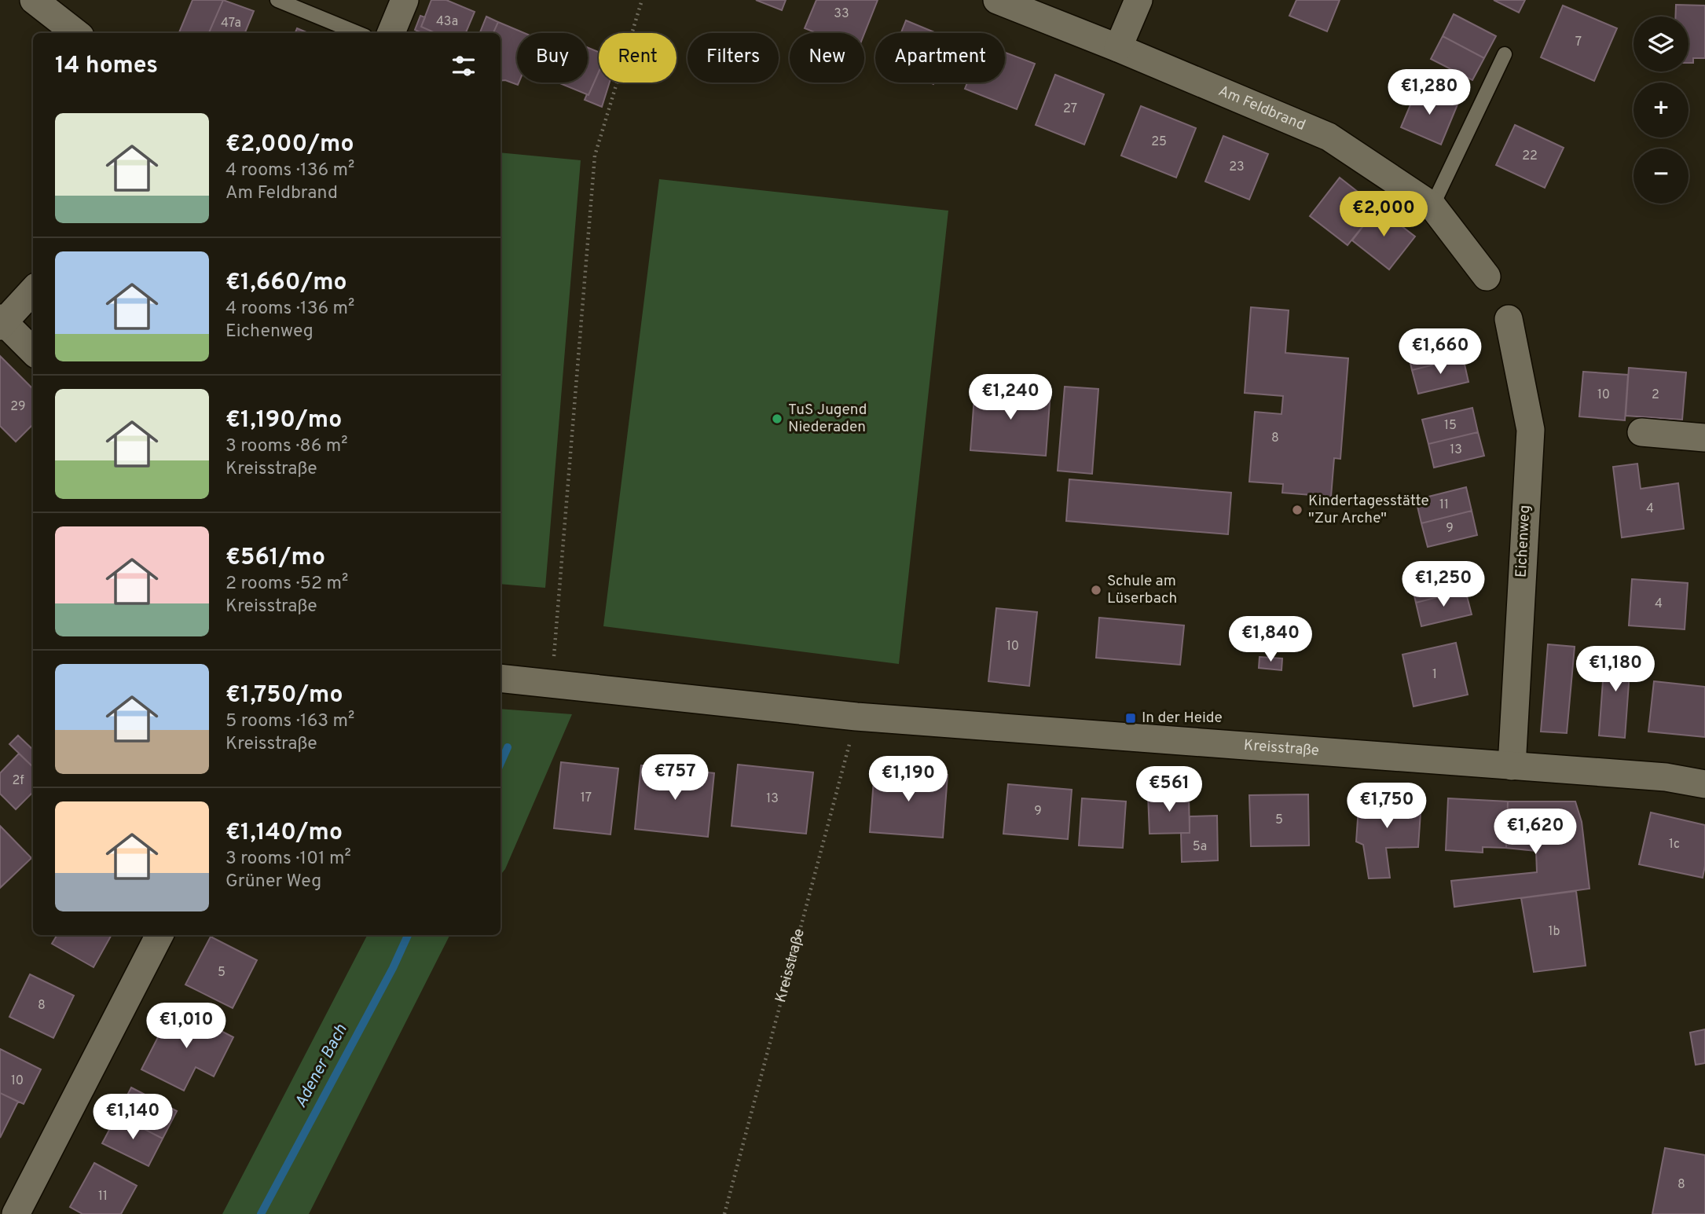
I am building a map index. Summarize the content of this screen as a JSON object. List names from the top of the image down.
{
  "streets": {
    "street": ["Am Feldbrand", "Eichenweg", "Kreisstraße"]
  },
  "crossings": [
    ["Eichenweg", "Kreisstraße"]
  ],
  "water": ["Adener Bach"],
  "places": {
    "other": ["TuS Jugend Niederaden", "Kindertagesstätte \"Zur Arche\"", "Schule am Lüserbach"],
    "transit": ["In der Heide"]
  },
  "house_numbers": [
    "33",
    "43a",
    "47a",
    "7",
    "27",
    "25",
    "22",
    "23",
    "10",
    "2",
    "29",
    "15",
    "8",
    "13",
    "11",
    "4",
    "9",
    "4",
    "10",
    "1",
    "2f",
    "17",
    "13",
    "9",
    "5",
    "1c",
    "5a",
    "1b",
    "5",
    "8",
    "10",
    "8",
    "11"
  ],
  "page": {
    "map_buttons": ["+", "−"],
    "chip": [
      "Buy",
      "Rent",
      "Filters",
      "New",
      "Apartment"
    ],
    "heading": "14 homes",
    "price": [
      "€1,280",
      "€2,000",
      "€1,660",
      "€1,240",
      "€1,250",
      "€1,840",
      "€1,180",
      "€757",
      "€1,190",
      "€561",
      "€1,750",
      "€1,620",
      "€1,010",
      "€1,140"
    ],
    "list": [
      {
        "name": "€2,000/mo",
        "note": "4 rooms · 136 m² · Am Feldbrand"
      },
      {
        "name": "€1,660/mo",
        "note": "4 rooms · 136 m² · Eichenweg"
      },
      {
        "name": "€1,190/mo",
        "note": "3 rooms · 86 m² · Kreisstraße"
      },
      {
        "name": "€561/mo",
        "note": "2 rooms · 52 m² · Kreisstraße"
      },
      {
        "name": "€1,750/mo",
        "note": "5 rooms · 163 m² · Kreisstraße"
      },
      {
        "name": "€1,140/mo",
        "note": "3 rooms · 101 m² · Grüner Weg"
      }
    ]
  }
}
